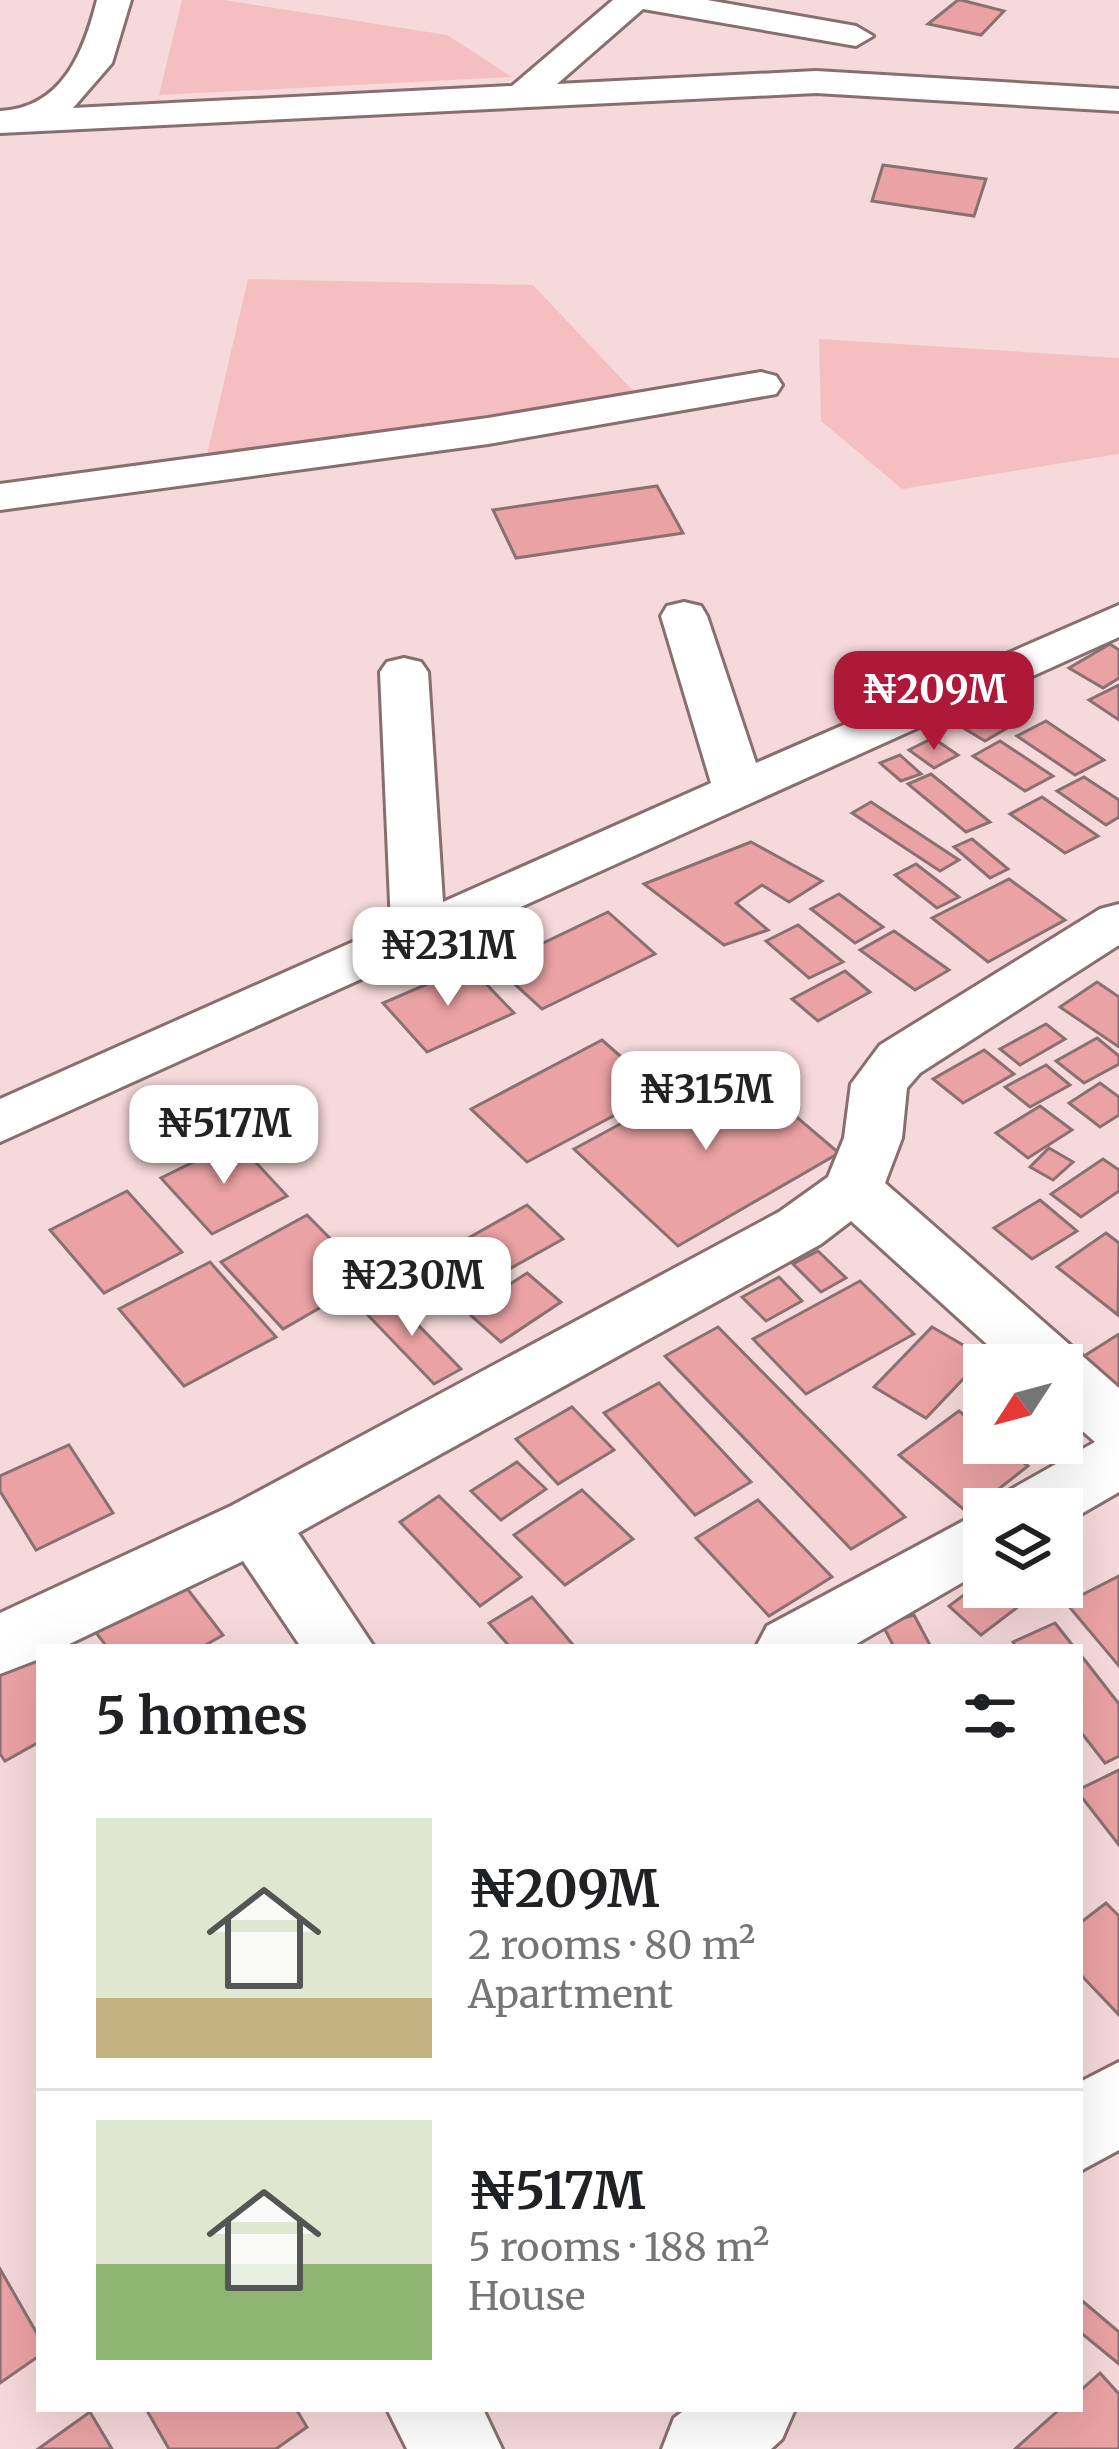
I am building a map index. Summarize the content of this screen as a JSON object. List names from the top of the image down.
{
  "north": "bottom left",
  "page": {
    "price": [
      "₦209M",
      "₦231M",
      "₦315M",
      "₦517M",
      "₦230M"
    ],
    "heading": "5 homes",
    "list": [
      {
        "name": "₦209M",
        "note": "2 rooms · 80 m² · Apartment"
      },
      {
        "name": "₦517M",
        "note": "5 rooms · 188 m² · House"
      }
    ]
  }
}
